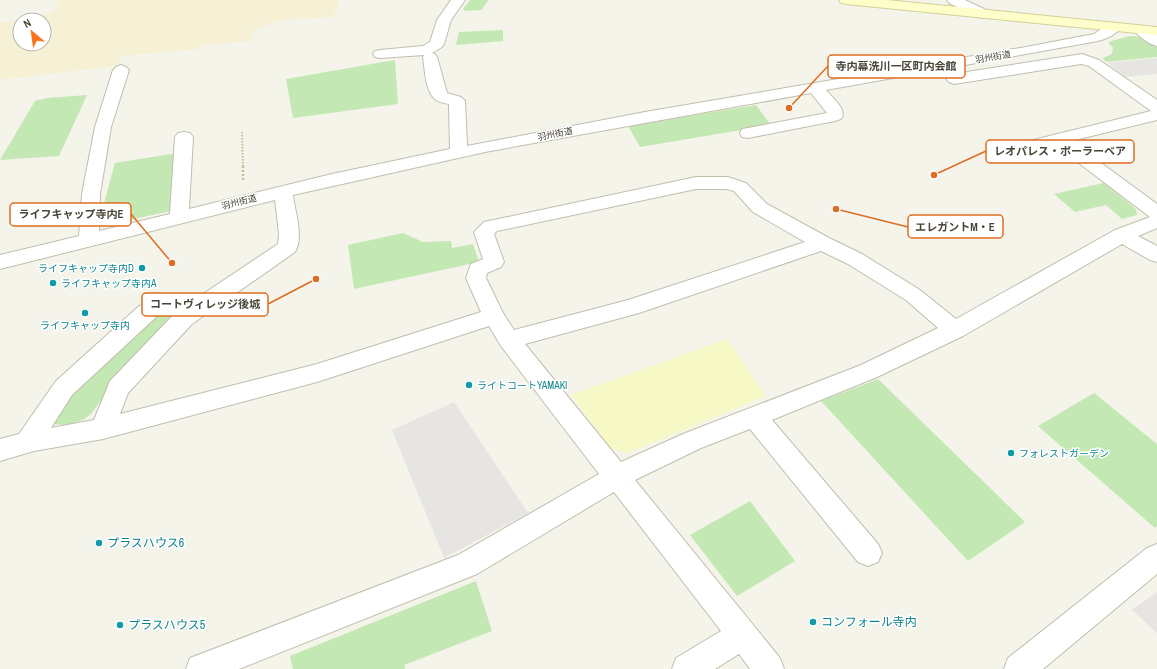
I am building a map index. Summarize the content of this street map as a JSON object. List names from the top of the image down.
{
  "streets": {
    "street": ["羽州街道"]
  },
  "places": [
    "寺内幕洗川一区町内会館",
    "レオパレス・ポーラーベア",
    "エレガントM・E",
    "ライフキャップ寺内E",
    "ライフキャップ寺内D",
    "コートヴィレッジ後城",
    "ライフキャップ寺内A",
    "ライフキャップ寺内",
    "ライトコートYAMAKI",
    "フォレストガーデン",
    "プラスハウス6",
    "コンフォール寺内",
    "プラスハウス5"
  ],
  "north": "top left"
}
